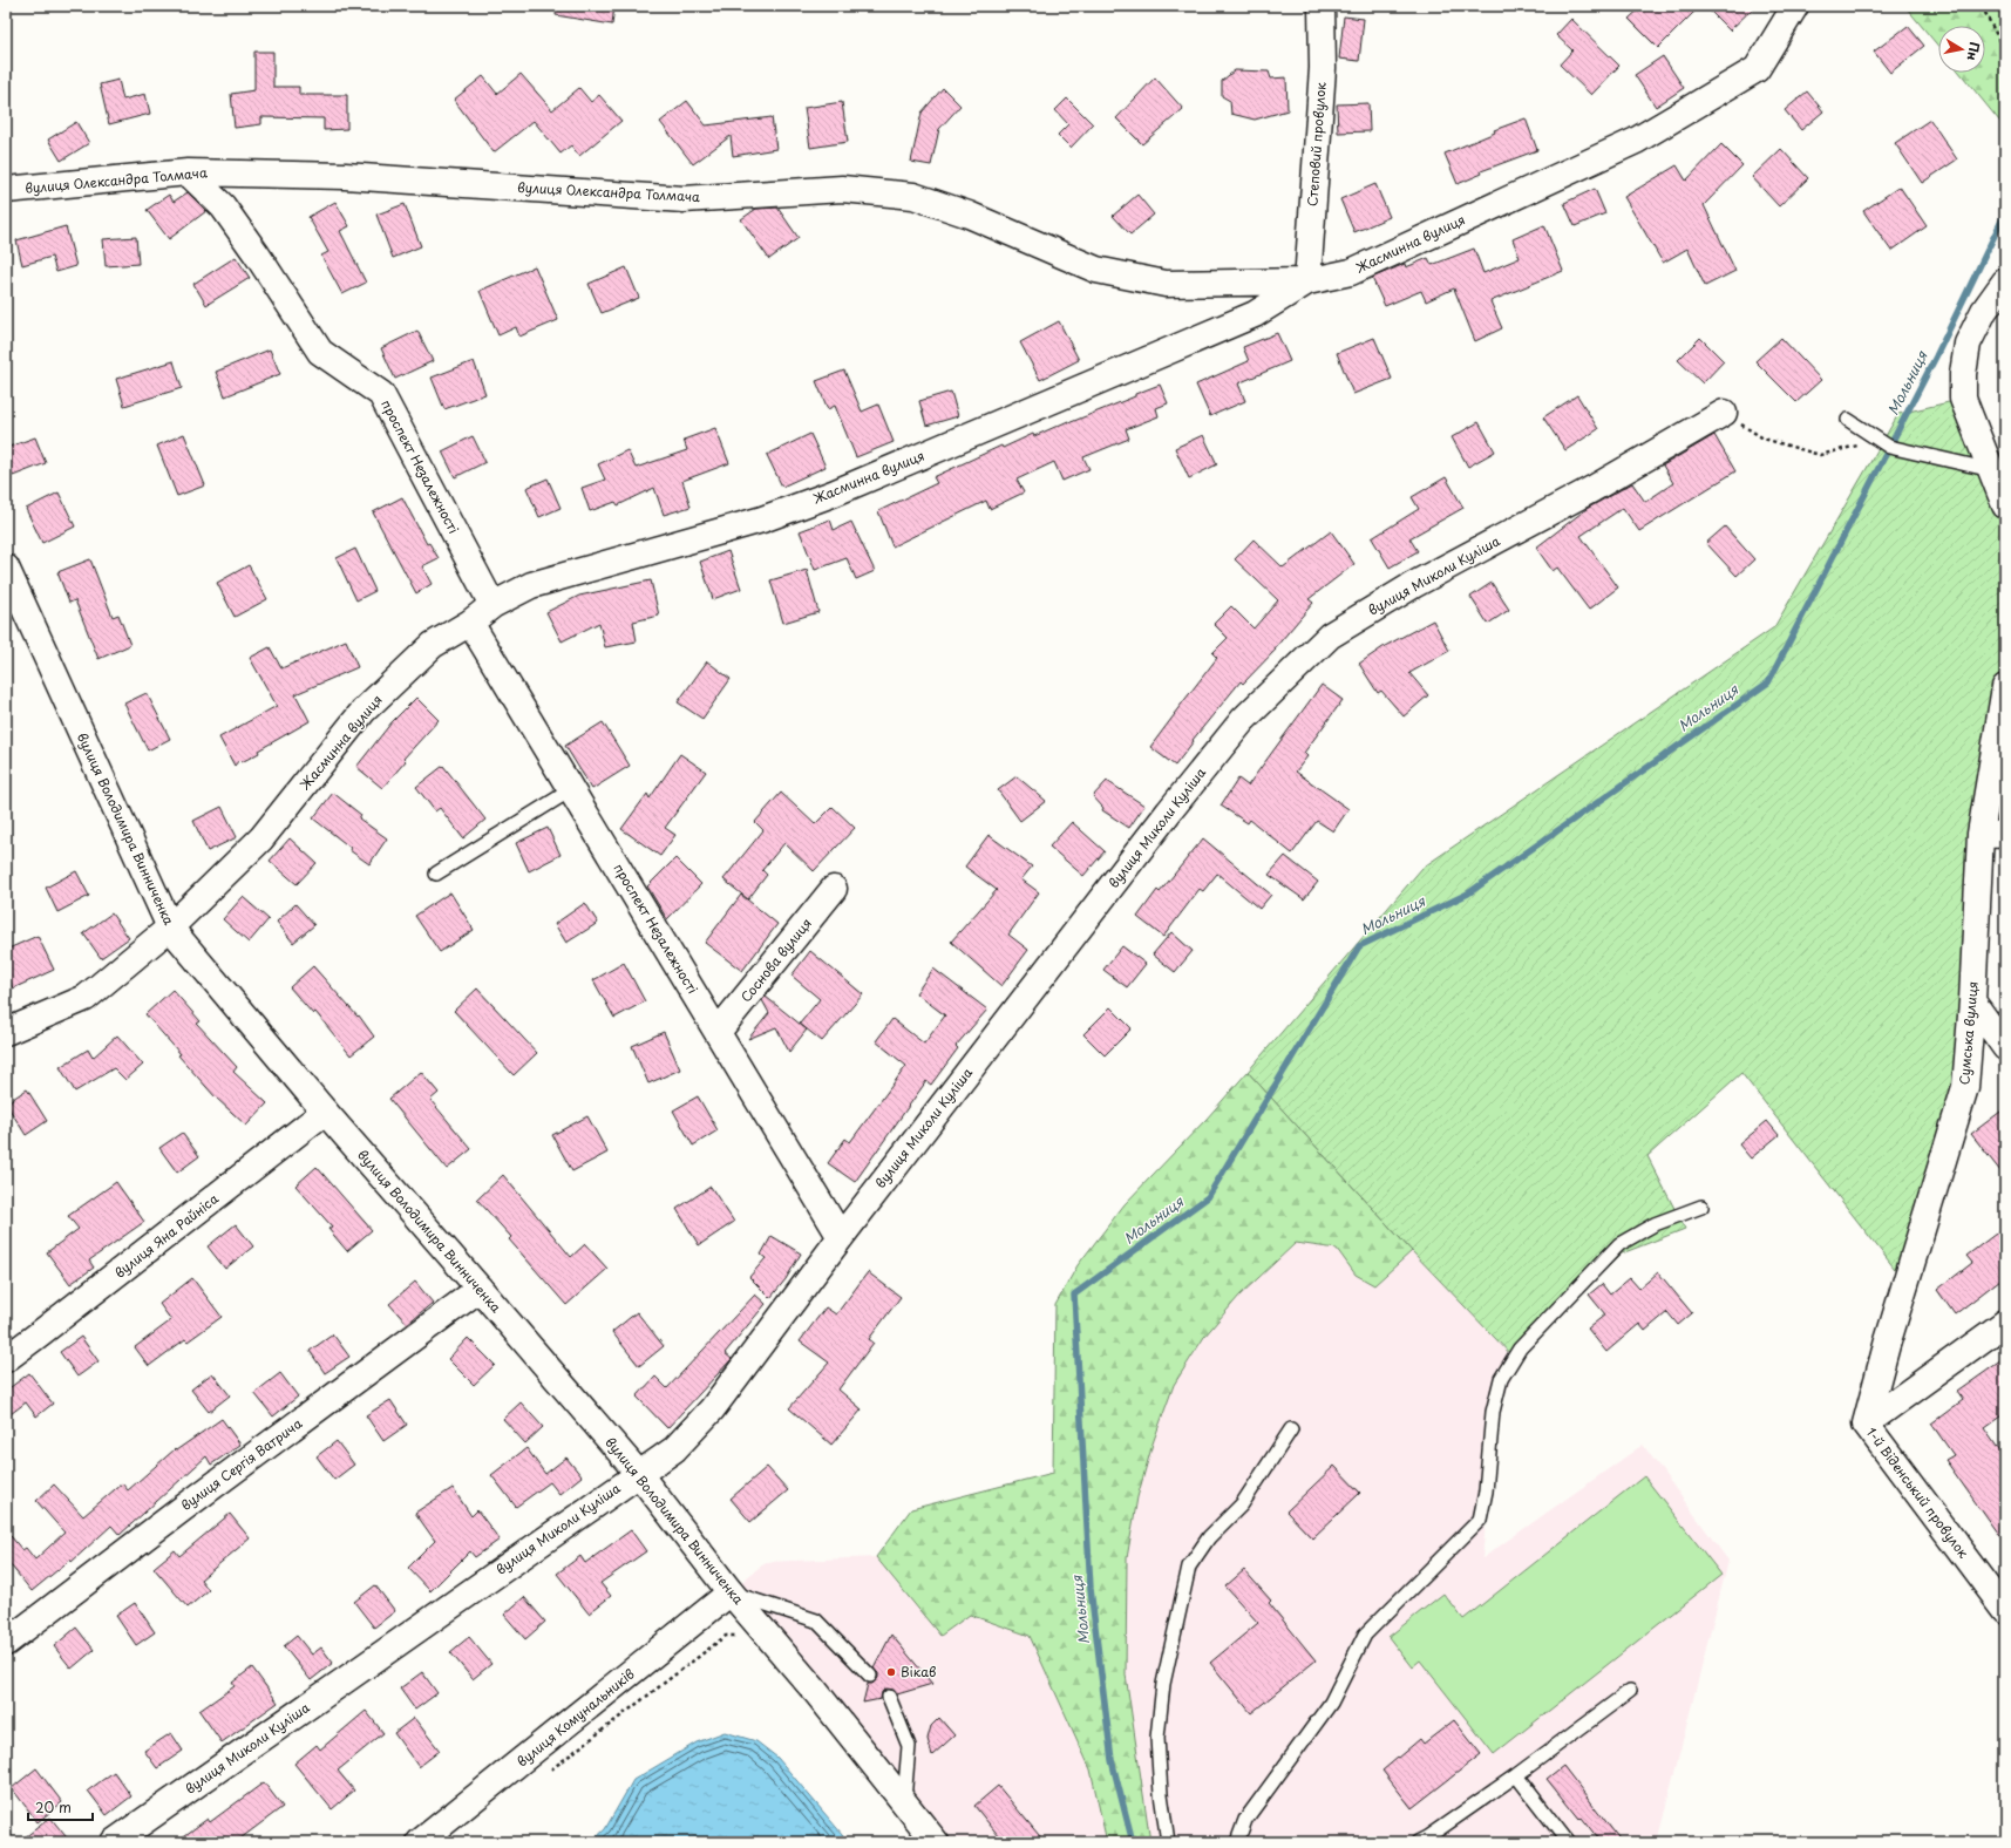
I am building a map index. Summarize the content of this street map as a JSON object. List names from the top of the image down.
{
  "streets": {
    "street": [
      "Степовий провулок",
      "вулиця Олександра Толмача",
      "Жасминна вулиця",
      "проспект Незалежності",
      "вулиця Миколи Куліша",
      "вулиця Володимира Винниченка",
      "Соснова вулиця",
      "Сумська вулиця",
      "вулиця Яна Райніса",
      "вулиця Сергія Ватрича",
      "1-й Віденський провулок",
      "вулиця Комунальників"
    ]
  },
  "crossings": [
    ["Степовий провулок", "вулиця Олександра Толмача"],
    ["Степовий провулок", "Жасминна вулиця"],
    ["вулиця Олександра Толмача", "Жасминна вулиця"],
    ["вулиця Олександра Толмача", "проспект Незалежності"],
    ["Жасминна вулиця", "проспект Незалежності"],
    ["Жасминна вулиця", "вулиця Володимира Винниченка"],
    ["проспект Незалежності", "вулиця Миколи Куліша"],
    ["проспект Незалежності", "Соснова вулиця"],
    ["вулиця Миколи Куліша", "вулиця Володимира Винниченка"],
    ["вулиця Володимира Винниченка", "вулиця Яна Райніса"],
    ["вулиця Володимира Винниченка", "вулиця Сергія Ватрича"],
    ["вулиця Володимира Винниченка", "вулиця Комунальників"],
    ["Сумська вулиця", "1-й Віденський провулок"]
  ],
  "water": ["Мольниця"],
  "places": ["Вікав"],
  "scale_bar": "20 m",
  "north": "right"
}
